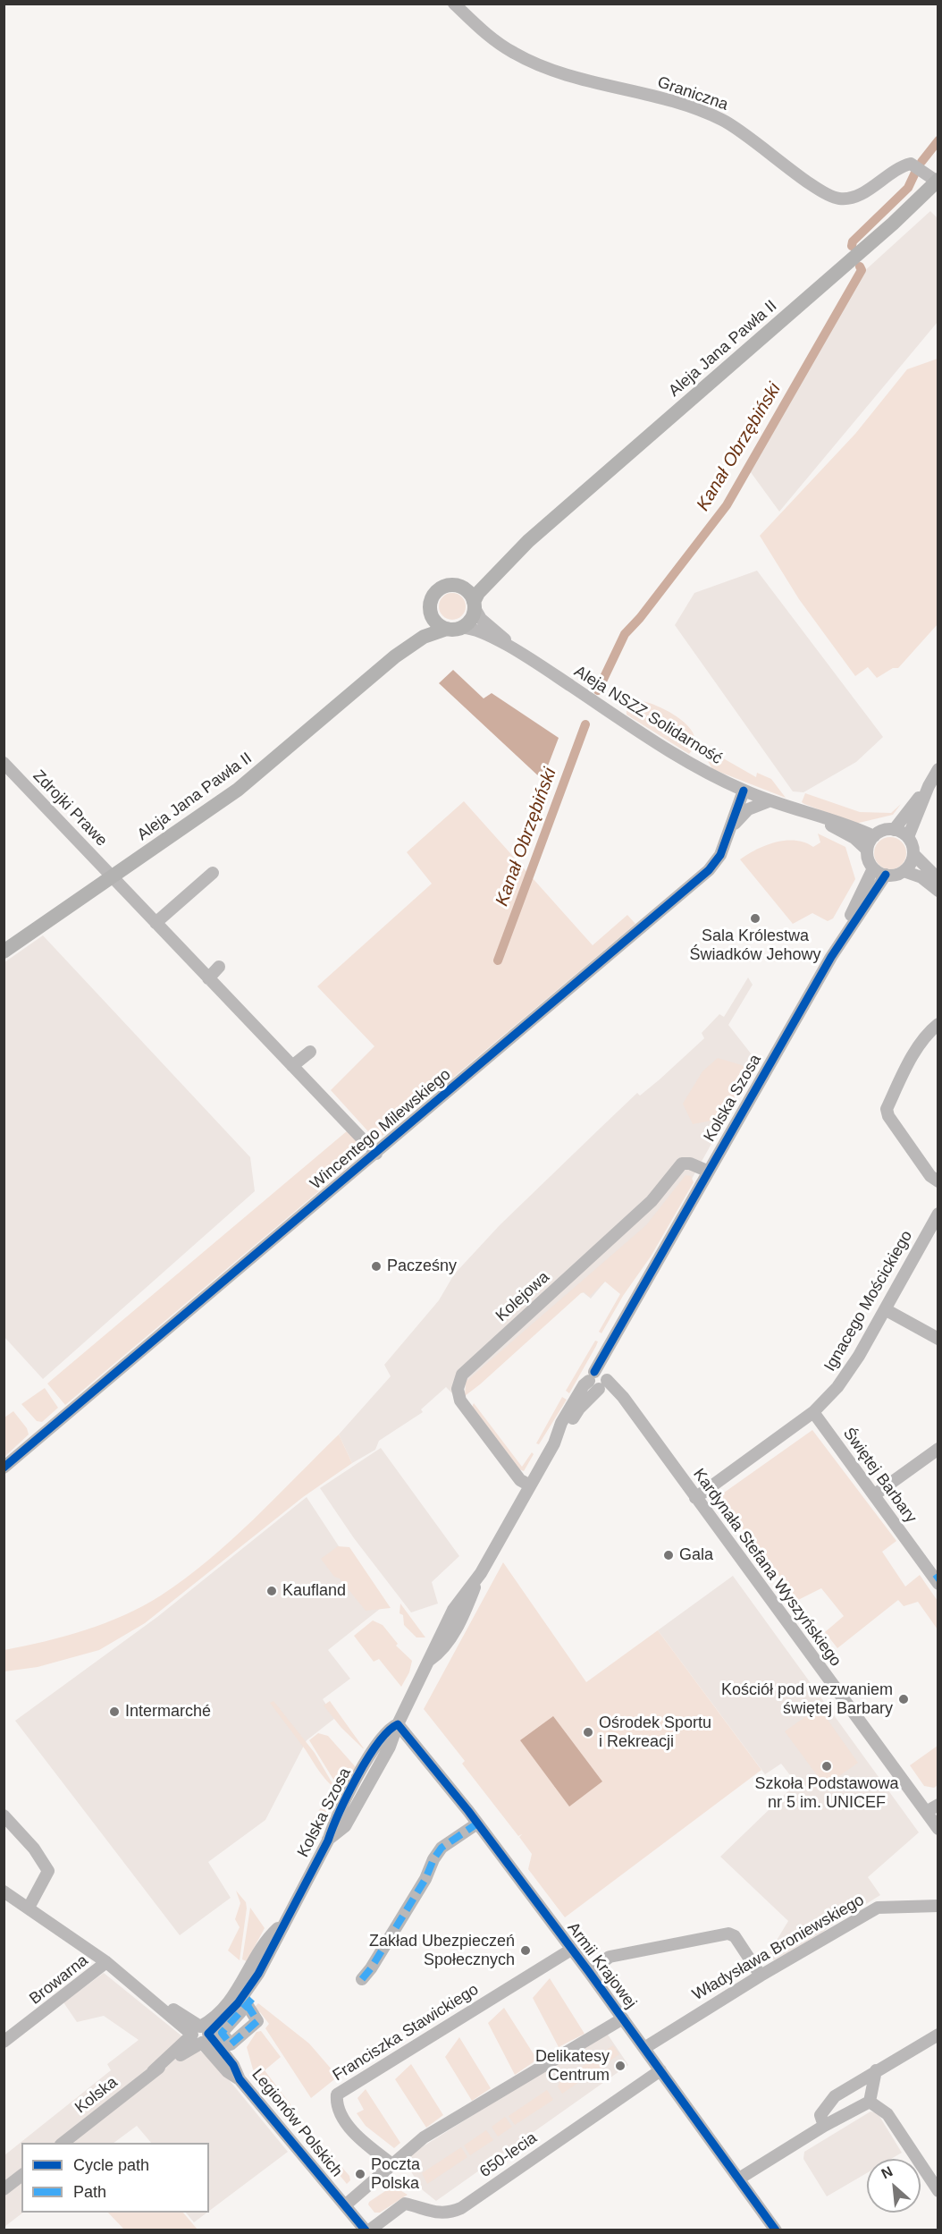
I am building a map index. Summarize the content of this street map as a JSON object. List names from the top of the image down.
{
  "streets": {
    "main road": ["Aleja Jana Pawła II"],
    "street": [
      "Graniczna",
      "Aleja NSZZ Solidarność",
      "Zdrojki Prawe",
      "Kolska Szosa",
      "Wincentego Milewskiego",
      "Kolejowa",
      "Ignacego Mościckiego",
      "Świętej Barbary",
      "Kardynała Stefana Wyszyńskiego",
      "Władysława Broniewskiego",
      "Armii Krajowej",
      "Browarna",
      "Franciszka Stawickiego",
      "Kolska",
      "Legionów Polskich",
      "650-lecia"
    ]
  },
  "crossings": [
    ["Graniczna", "Aleja Jana Pawła II"],
    ["Aleja Jana Pawła II", "Aleja NSZZ Solidarność"],
    ["Aleja Jana Pawła II", "Zdrojki Prawe"],
    ["Aleja NSZZ Solidarność", "Kolska Szosa"],
    ["Aleja NSZZ Solidarność", "Wincentego Milewskiego"],
    ["Zdrojki Prawe", "Wincentego Milewskiego"],
    ["Kolska Szosa", "Kolejowa"],
    ["Kolska Szosa", "Kardynała Stefana Wyszyńskiego"],
    ["Kolska Szosa", "Armii Krajowej"],
    ["Kolska Szosa", "Kolska"],
    ["Kolska Szosa", "Legionów Polskich"],
    ["Ignacego Mościckiego", "Świętej Barbary"],
    ["Ignacego Mościckiego", "Kardynała Stefana Wyszyńskiego"],
    ["Władysława Broniewskiego", "Armii Krajowej"],
    ["Armii Krajowej", "Franciszka Stawickiego"],
    ["Armii Krajowej", "650-lecia"],
    ["Browarna", "Legionów Polskich"],
    ["Kolska", "Legionów Polskich"],
    ["Legionów Polskich", "650-lecia"]
  ],
  "water": ["Kanał Obrzębiński"],
  "places": [
    "Sala Królestwa Świadków Jehowy",
    "Pacześny",
    "Gala",
    "Kaufland",
    "Kościół pod wezwaniem świętej Barbary",
    "Intermarché",
    "Ośrodek Sportu i Rekreacji",
    "Szkoła Podstawowa nr 5 im. UNICEF",
    "Zakład Ubezpieczeń Społecznych",
    "Delikatesy Centrum",
    "Poczta Polska"
  ],
  "legend": ["Cycle path", "Path"],
  "north": "top left"
}
